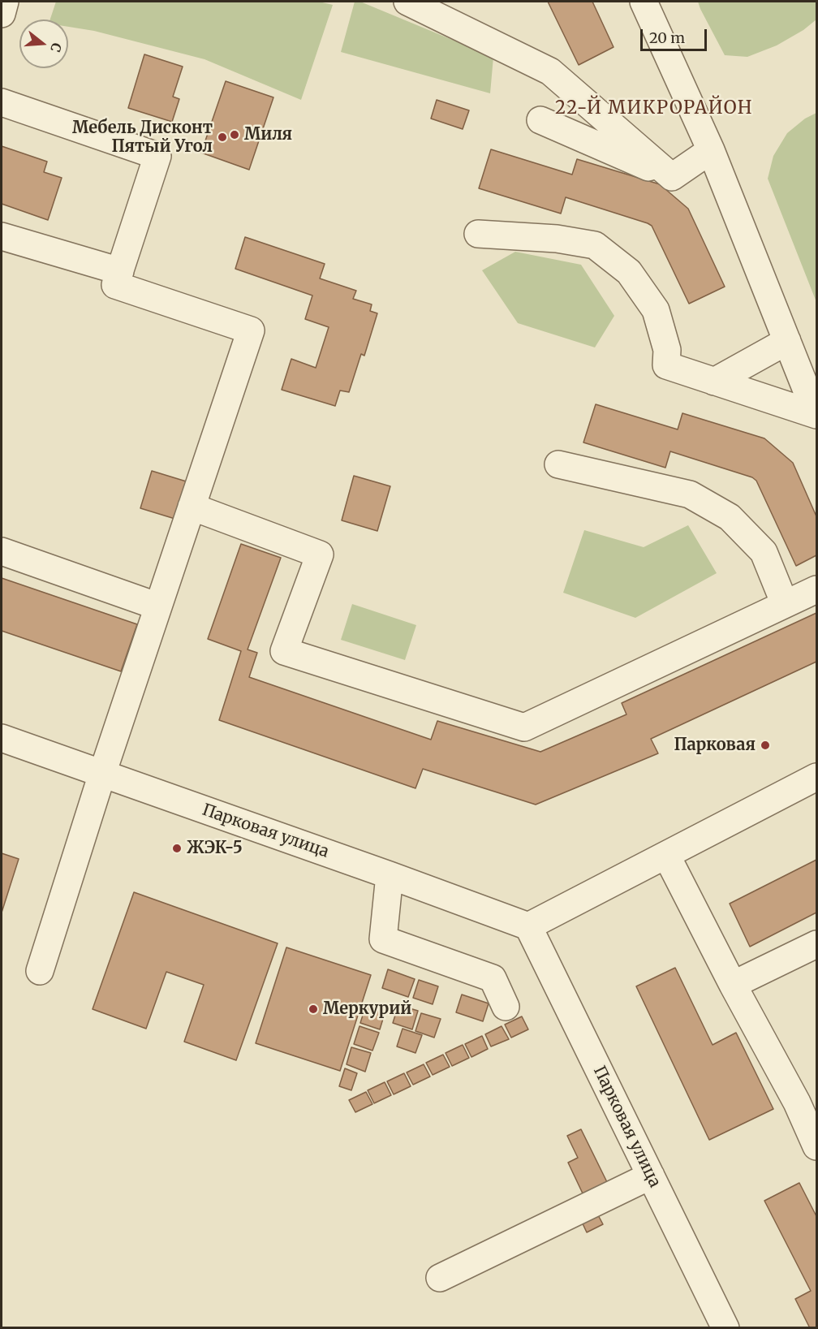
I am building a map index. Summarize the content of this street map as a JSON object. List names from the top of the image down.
{
  "streets": {
    "street": ["Парковая улица"]
  },
  "districts": ["22-Й МИКРОРАЙОН"],
  "places": [
    "Миля",
    "Мебель Дисконт Пятый Угол",
    "Парковая",
    "ЖЭК-5",
    "Меркурий"
  ],
  "scale_bar": "20 m",
  "north": "right"
}
